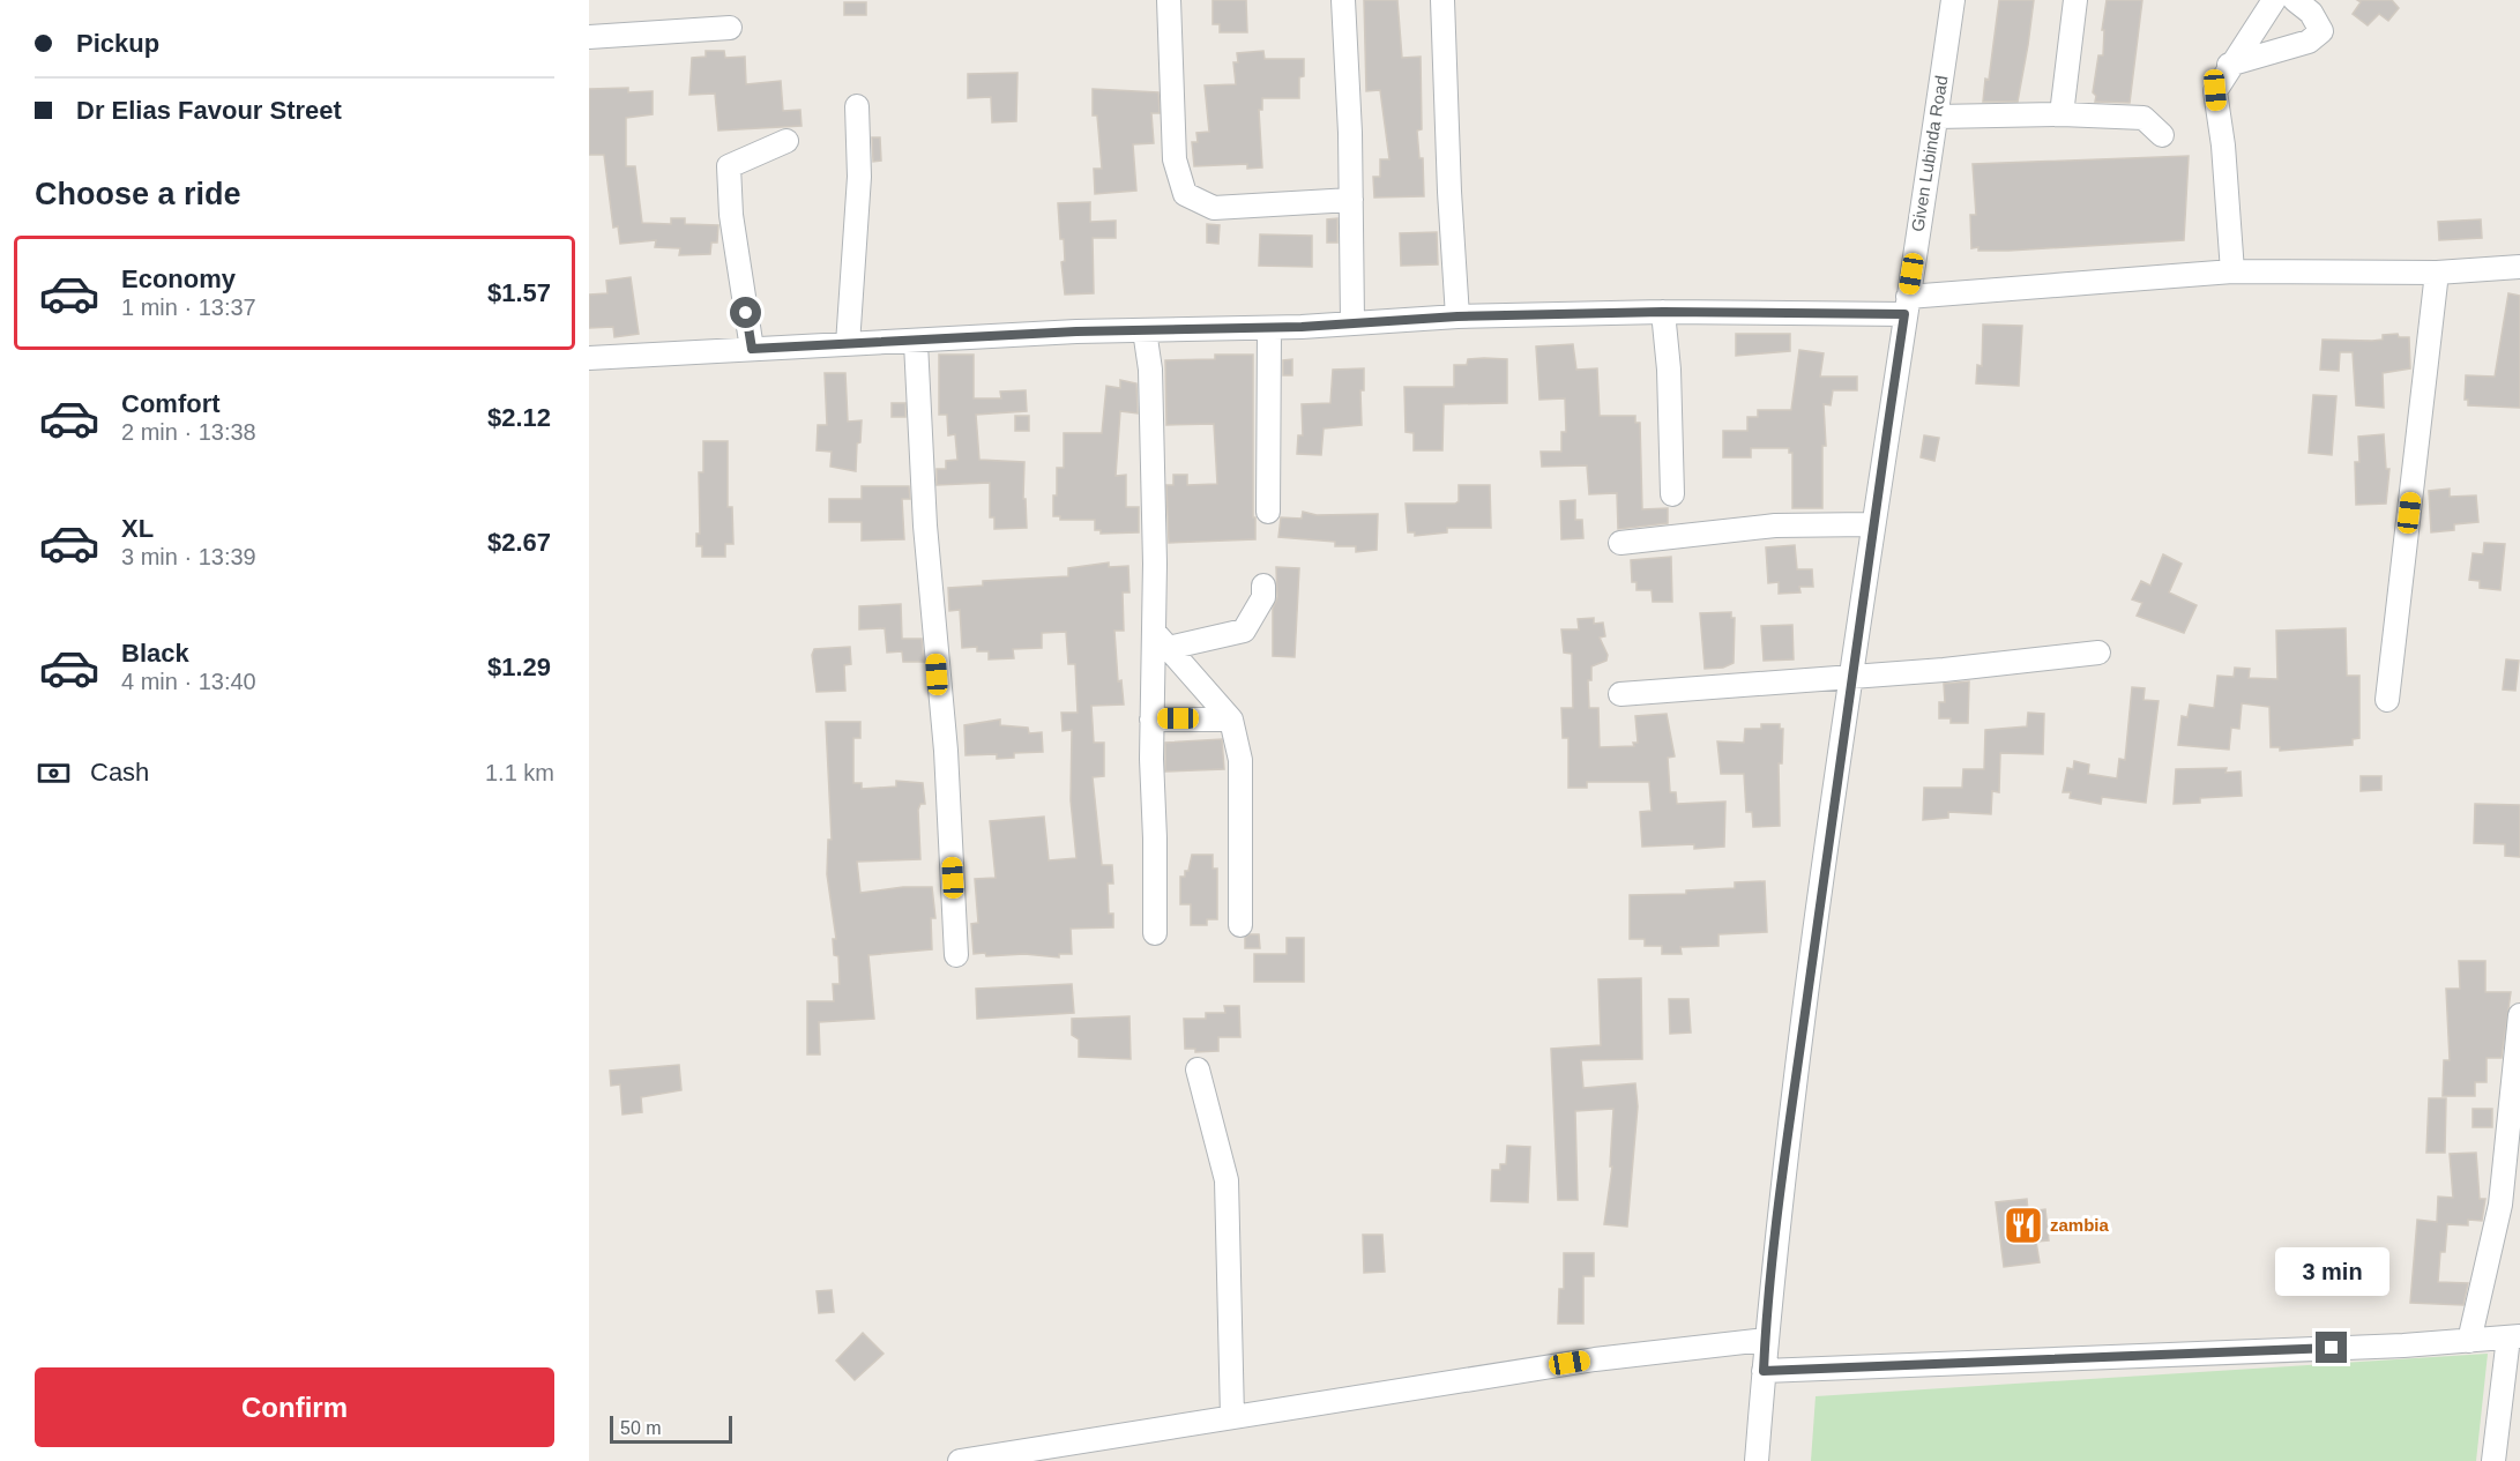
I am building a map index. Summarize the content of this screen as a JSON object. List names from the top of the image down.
{
  "streets": {
    "street": ["Given Lubinda Road"]
  },
  "places": {
    "restaurant": ["zambia"]
  },
  "scale_bar": "50 m",
  "page": {
    "banner": ["Pickup", "Dr Elias Favour Street"],
    "heading": "Choose a ride",
    "list": [
      {
        "name": "Economy",
        "note": "1 min · 13:37",
        "value": "$1.57"
      },
      {
        "name": "Comfort",
        "note": "2 min · 13:38",
        "value": "$2.12"
      },
      {
        "name": "XL",
        "note": "3 min · 13:39",
        "value": "$2.67"
      },
      {
        "name": "Black",
        "note": "4 min · 13:40",
        "value": "$1.29"
      }
    ],
    "pay": ["Cash", "1.1 km"],
    "bubble": "3 min",
    "buttons": "Confirm",
    "scale": "50 m"
  }
}
